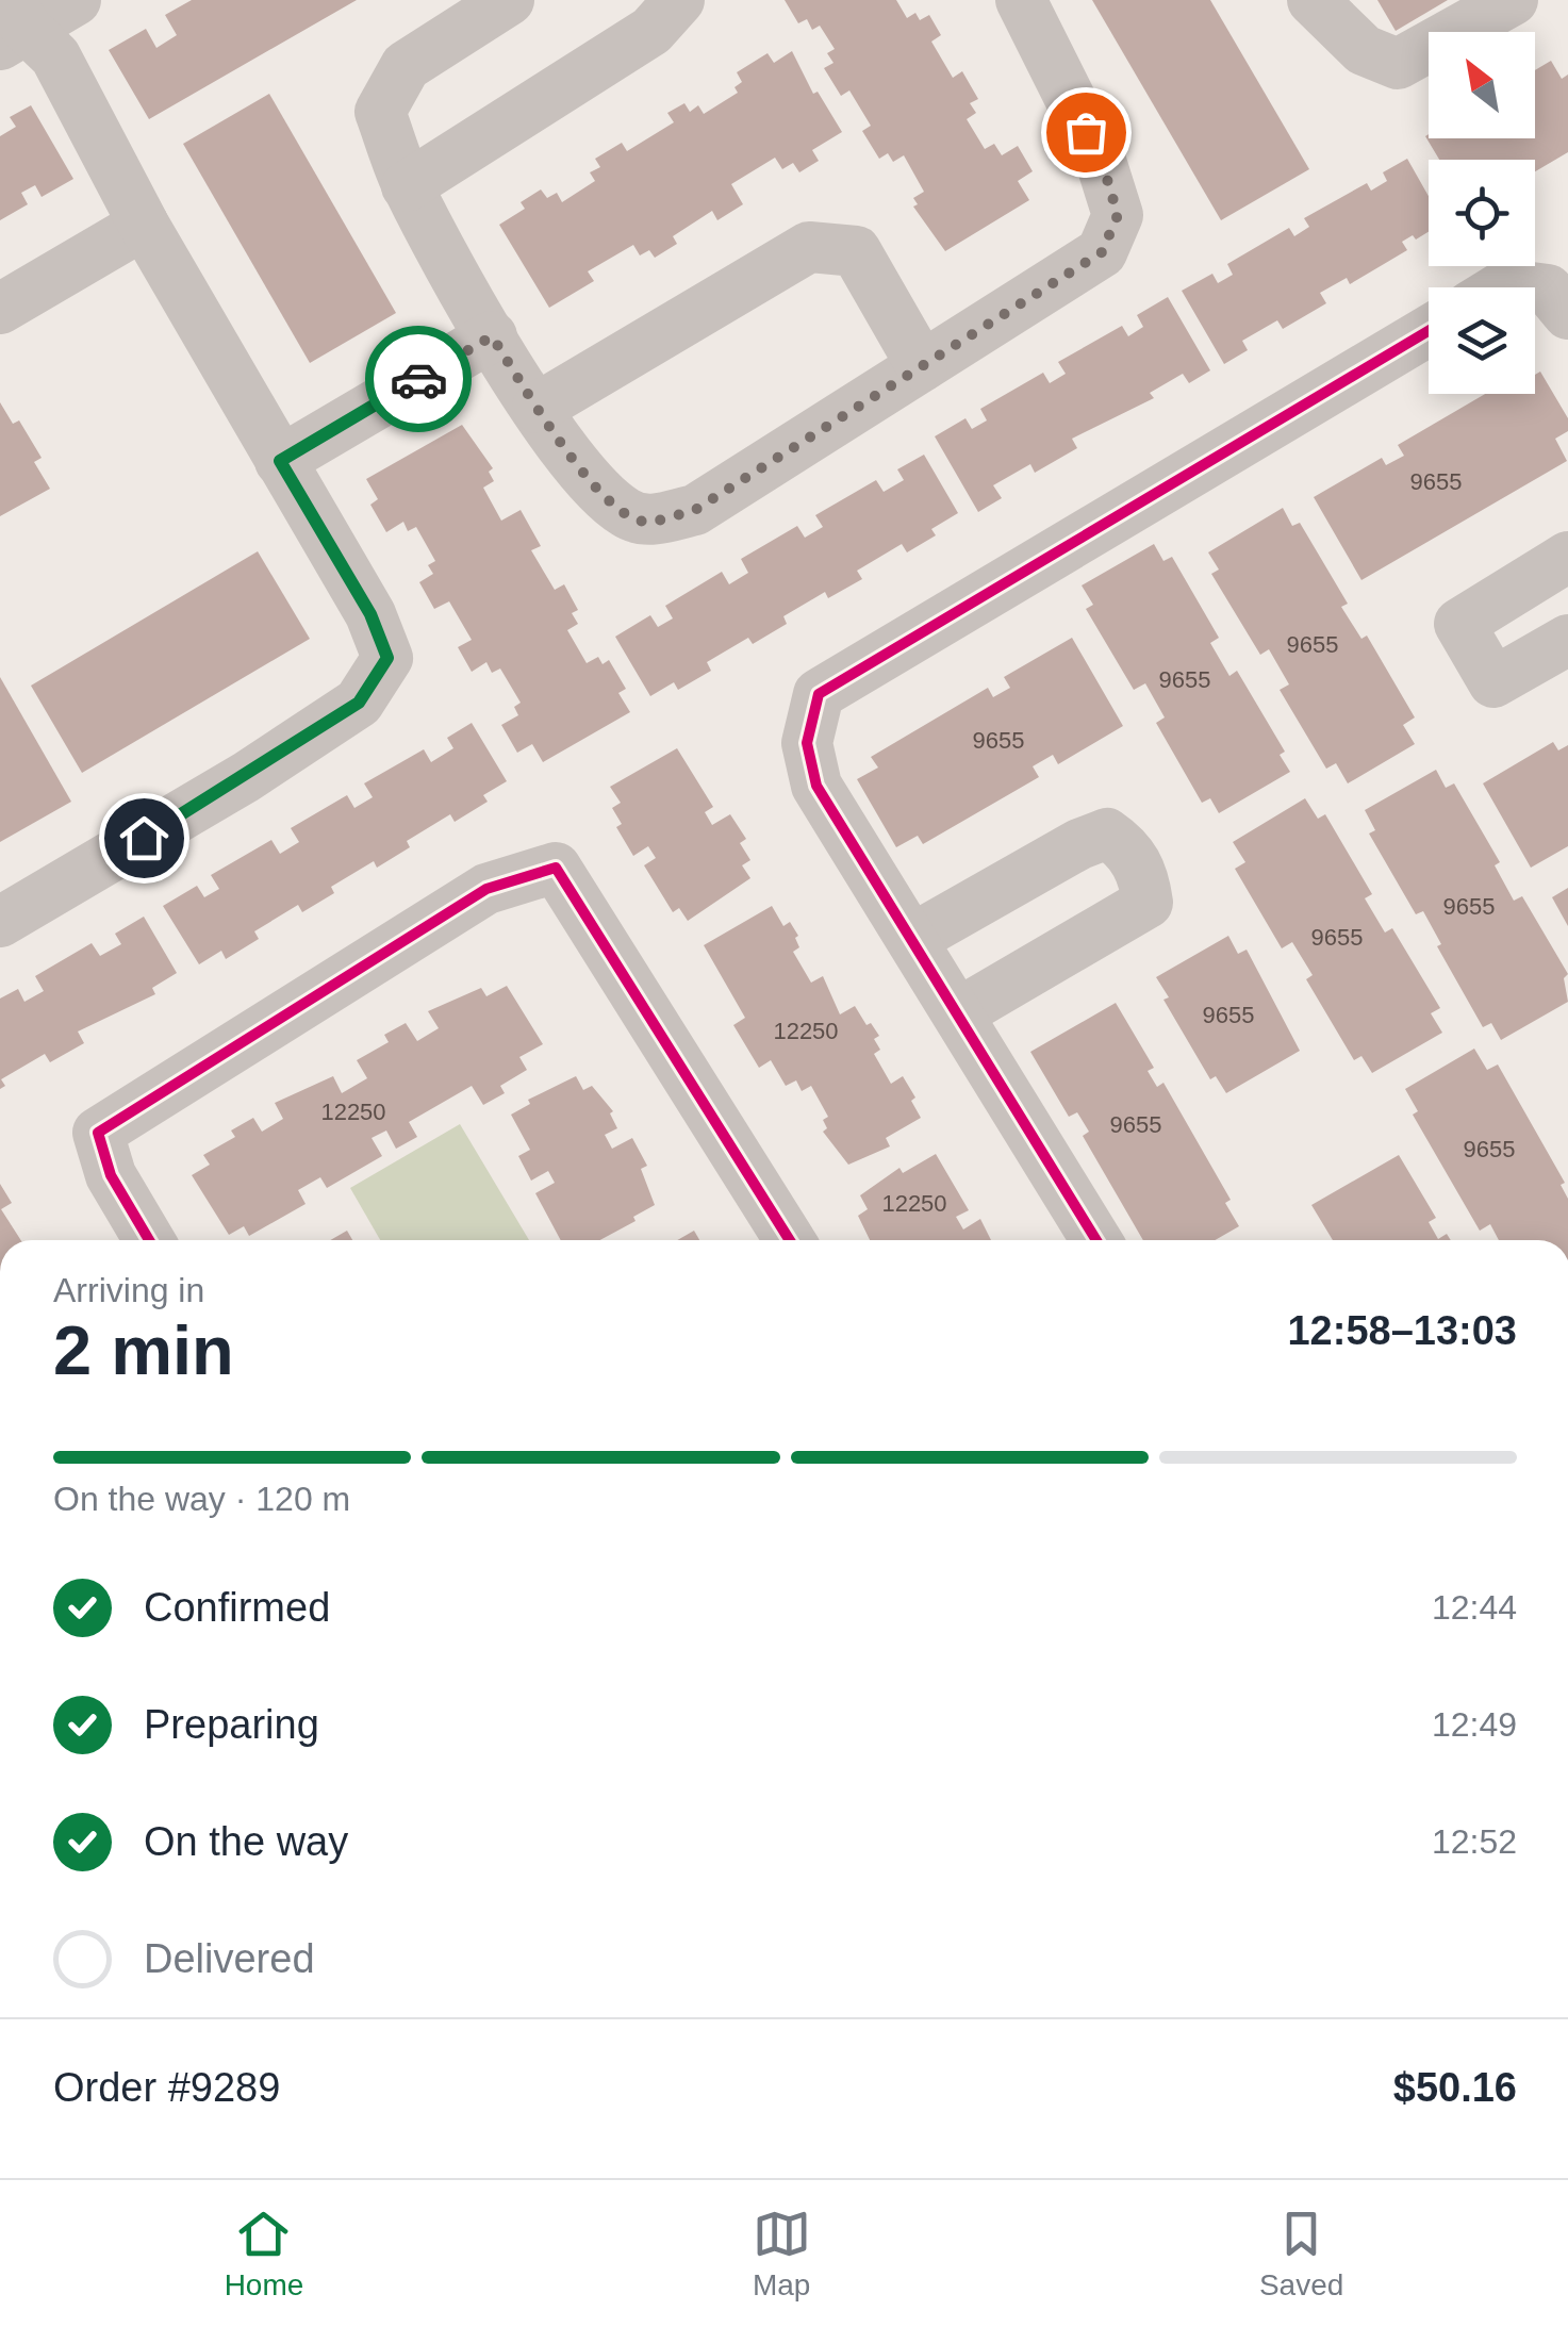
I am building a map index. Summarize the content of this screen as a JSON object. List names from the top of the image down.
{
  "house_numbers": [
    "9655",
    "9655",
    "9655",
    "9655",
    "9655",
    "9655",
    "9655",
    "12250",
    "12250",
    "9655",
    "9655",
    "12250"
  ],
  "north": "top left",
  "page": {
    "heading": ["2 min", "Arriving in", "12:58–13:03"],
    "panel": ["Order #9289", "$50.16"],
    "bar": "On the way · 120 m",
    "list": [
      ["Confirmed", "12:44"],
      ["Preparing", "12:49"],
      ["On the way", "12:52"],
      "Delivered"
    ],
    "tabs": ["Home", "Map", "Saved"]
  }
}
